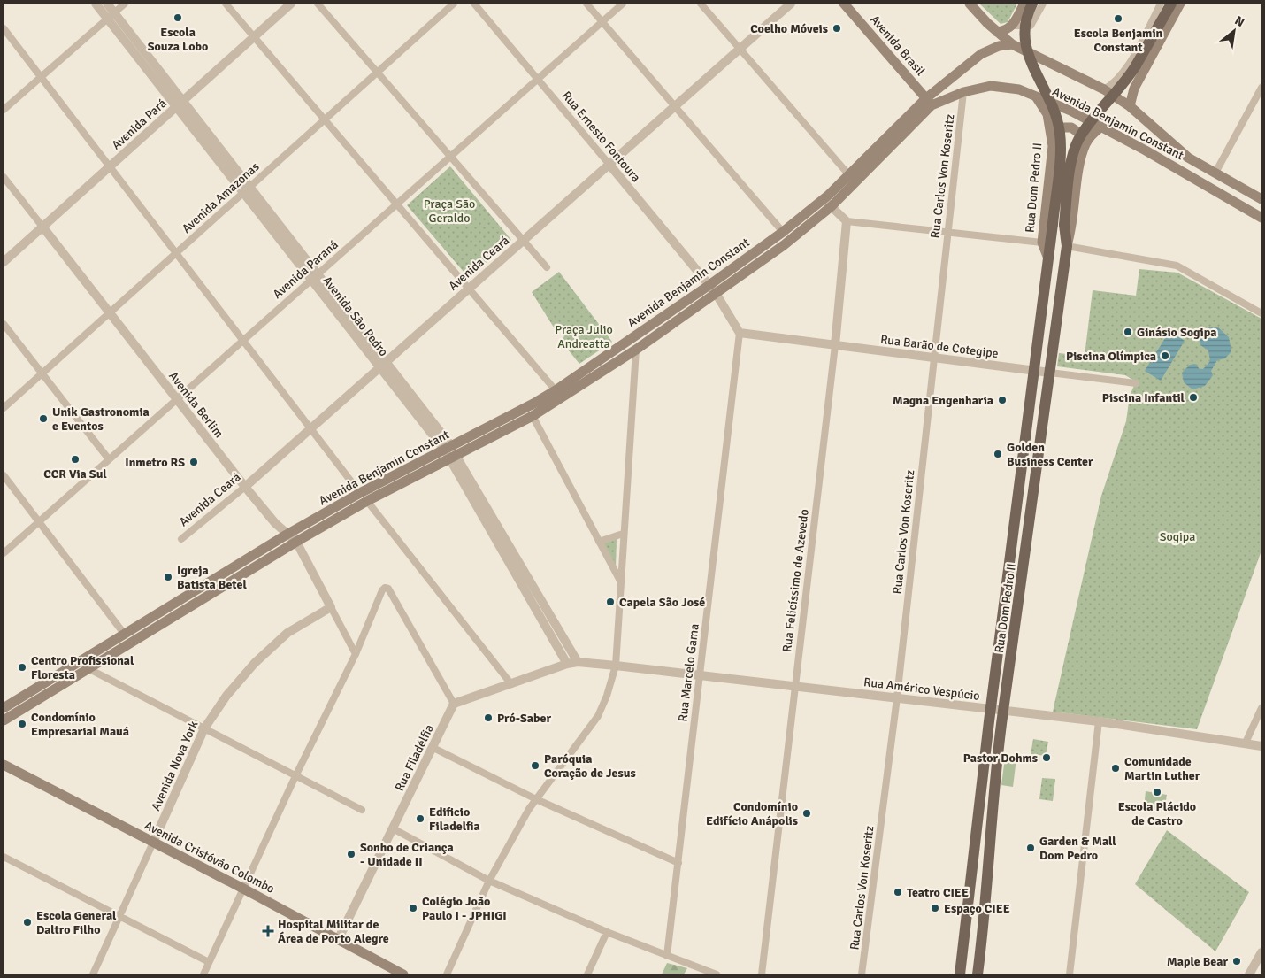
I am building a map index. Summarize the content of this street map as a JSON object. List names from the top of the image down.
{
  "streets": {
    "main road": [
      "Avenida Brasil",
      "Avenida Benjamin Constant",
      "Rua Dom Pedro II",
      "Avenida Cristóvão Colombo"
    ],
    "street": [
      "Avenida Pará",
      "Rua Ernesto Fontoura",
      "Rua Carlos Von Koseritz",
      "Avenida Amazonas",
      "Avenida Ceará",
      "Avenida Paraná",
      "Avenida São Pedro",
      "Rua Barão de Cotegipe",
      "Avenida Berlim",
      "Rua Felicíssimo de Azevedo",
      "Rua Marcelo Gama",
      "Rua Américo Vespúcio",
      "Rua Filadélfia",
      "Avenida Nova York"
    ]
  },
  "crossings": [
    ["Avenida Brasil", "Avenida Benjamin Constant"],
    ["Avenida Benjamin Constant", "Rua Ernesto Fontoura"],
    ["Avenida Benjamin Constant", "Rua Carlos Von Koseritz"],
    ["Avenida Benjamin Constant", "Rua Dom Pedro II"],
    ["Avenida Benjamin Constant", "Avenida São Pedro"],
    ["Avenida Benjamin Constant", "Avenida Berlim"],
    ["Avenida Pará", "Avenida São Pedro"],
    ["Avenida Pará", "Avenida Berlim"],
    ["Rua Ernesto Fontoura", "Avenida Ceará"],
    ["Rua Ernesto Fontoura", "Avenida Paraná"],
    ["Rua Carlos Von Koseritz", "Rua Barão de Cotegipe"],
    ["Rua Carlos Von Koseritz", "Rua Américo Vespúcio"],
    ["Rua Dom Pedro II", "Rua Barão de Cotegipe"],
    ["Rua Dom Pedro II", "Rua Américo Vespúcio"],
    ["Avenida Amazonas", "Avenida São Pedro"],
    ["Avenida Amazonas", "Avenida Berlim"],
    ["Avenida Ceará", "Avenida São Pedro"],
    ["Avenida Ceará", "Avenida Berlim"],
    ["Avenida Paraná", "Avenida São Pedro"],
    ["Avenida Paraná", "Avenida Berlim"],
    ["Avenida São Pedro", "Rua Américo Vespúcio"],
    ["Rua Barão de Cotegipe", "Rua Felicíssimo de Azevedo"],
    ["Rua Barão de Cotegipe", "Rua Marcelo Gama"],
    ["Avenida Berlim", "Avenida Nova York"],
    ["Rua Felicíssimo de Azevedo", "Rua Américo Vespúcio"],
    ["Rua Marcelo Gama", "Rua Américo Vespúcio"],
    ["Rua Filadélfia", "Avenida Cristóvão Colombo"],
    ["Avenida Nova York", "Avenida Cristóvão Colombo"]
  ],
  "parks": ["Praça São Geraldo", "Praça Julio Andreatta", "Sogipa"],
  "places": {
    "other": [
      "Escola Souza Lobo",
      "Escola Benjamin Constant",
      "Coelho Móveis",
      "Ginásio Sogipa",
      "Piscina Olímpica",
      "Piscina Infantil",
      "Magna Engenharia",
      "Unik Gastronomia e Eventos",
      "Golden Business Center",
      "CCR Via Sul",
      "Inmetro RS",
      "Igreja Batista Betel",
      "Capela São José",
      "Centro Profissional Floresta",
      "Pró-Saber",
      "Condomínio Empresarial Mauá",
      "Pastor Dohms",
      "Paróquia Coração de Jesus",
      "Comunidade Martin Luther",
      "Escola Plácido de Castro",
      "Condomínio Edifício Anápolis",
      "Edificio Filadelfia",
      "Garden & Mall Dom Pedro",
      "Sonho de Criança - Unidade II",
      "Teatro CIEE",
      "Colégio João Paulo I - JPHIGI",
      "Espaço CIEE",
      "Escola General Daltro Filho",
      "Maple Bear"
    ],
    "health": ["Hospital Militar de Área de Porto Alegre"]
  },
  "north": "top right"
}
